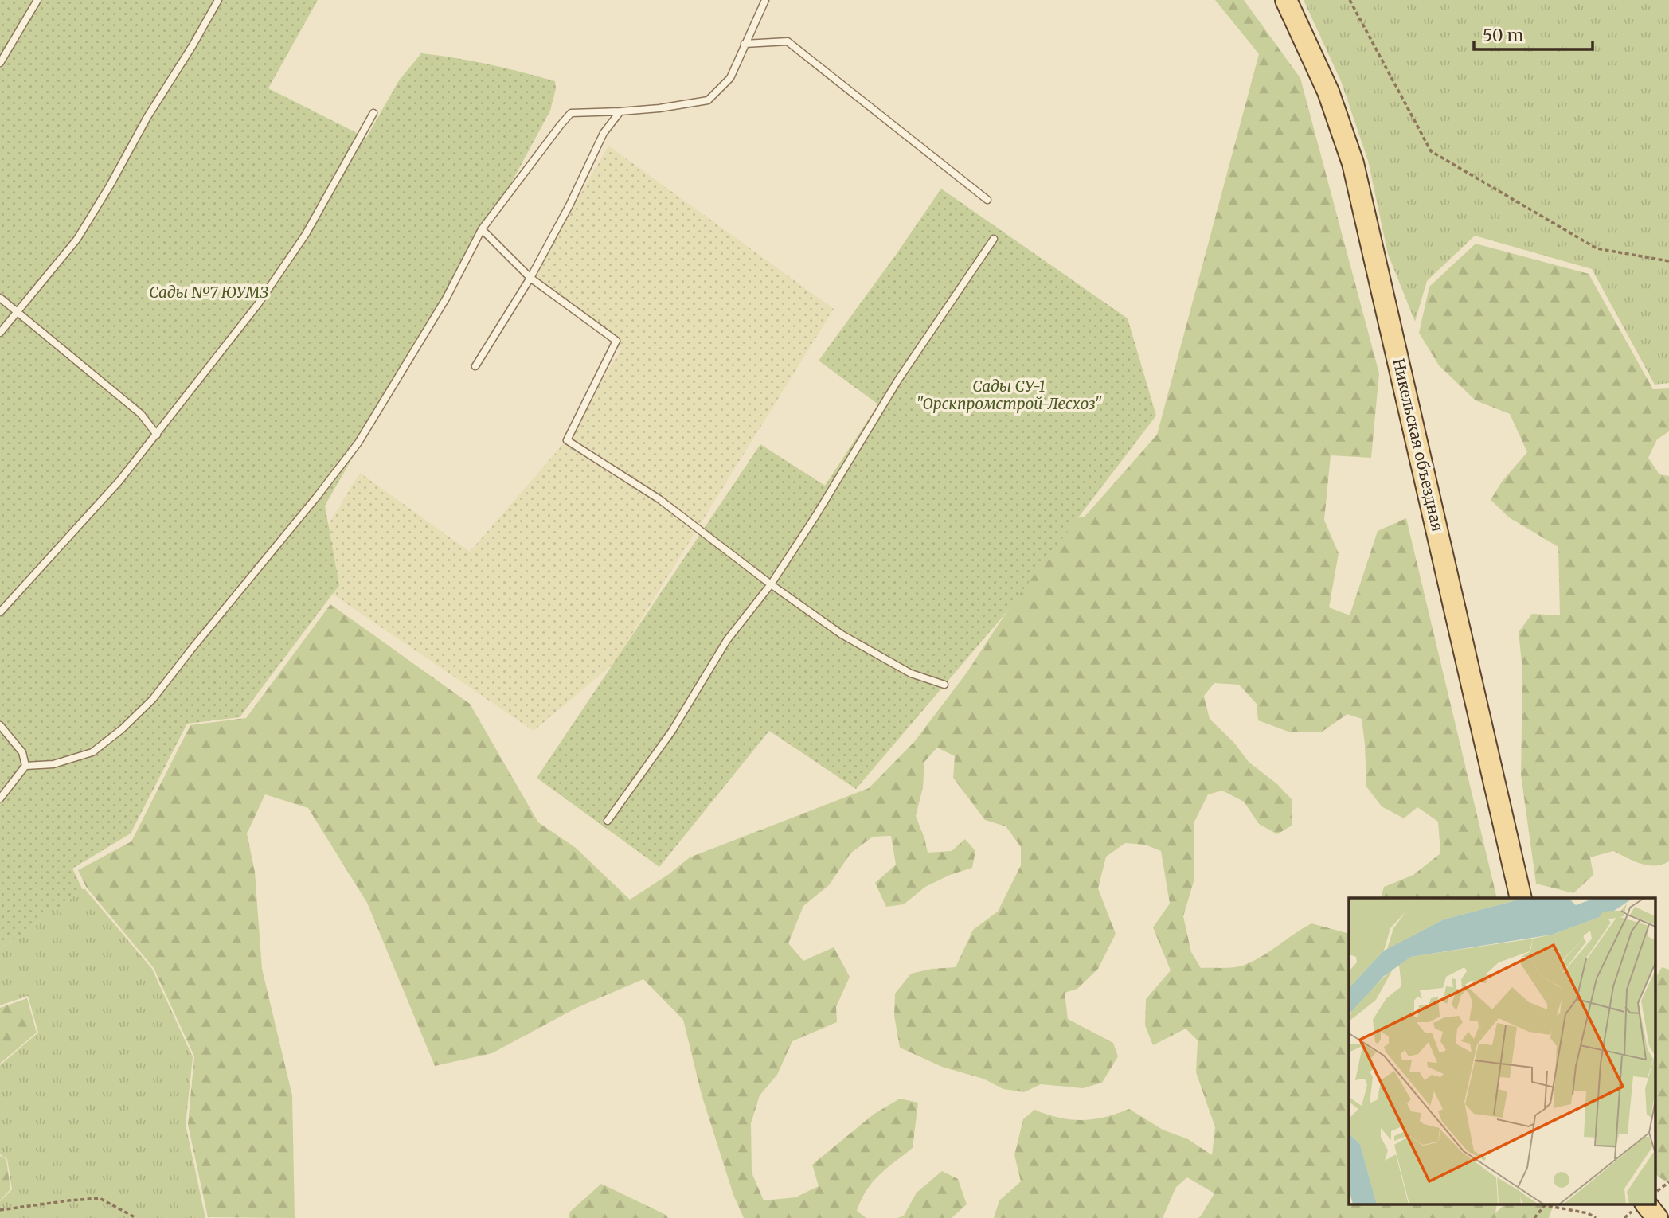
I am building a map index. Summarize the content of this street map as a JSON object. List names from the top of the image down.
{
  "streets": {
    "main road": ["Никельская объездная"]
  },
  "parks": ["Сады №7 ЮУМЗ", "Сады СУ-1 \"Орскпромстрой-Лесхоз\""],
  "scale_bar": "50 m"
}
